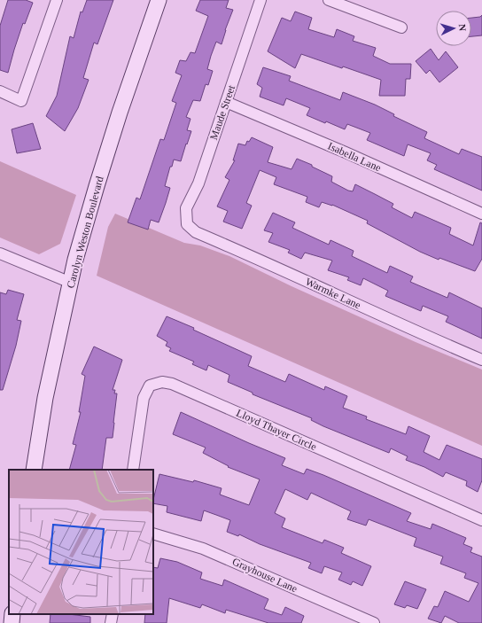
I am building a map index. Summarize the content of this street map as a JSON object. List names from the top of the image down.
{
  "streets": {
    "street": [
      "Maude Street",
      "Isabella Lane",
      "Carolyn Weston Boulevard",
      "Warmke Lane",
      "Lloyd Thayer Circle",
      "Grayhouse Lane"
    ]
  },
  "crossings": [
    ["Maude Street", "Isabella Lane"],
    ["Maude Street", "Warmke Lane"]
  ],
  "north": "right"
}
